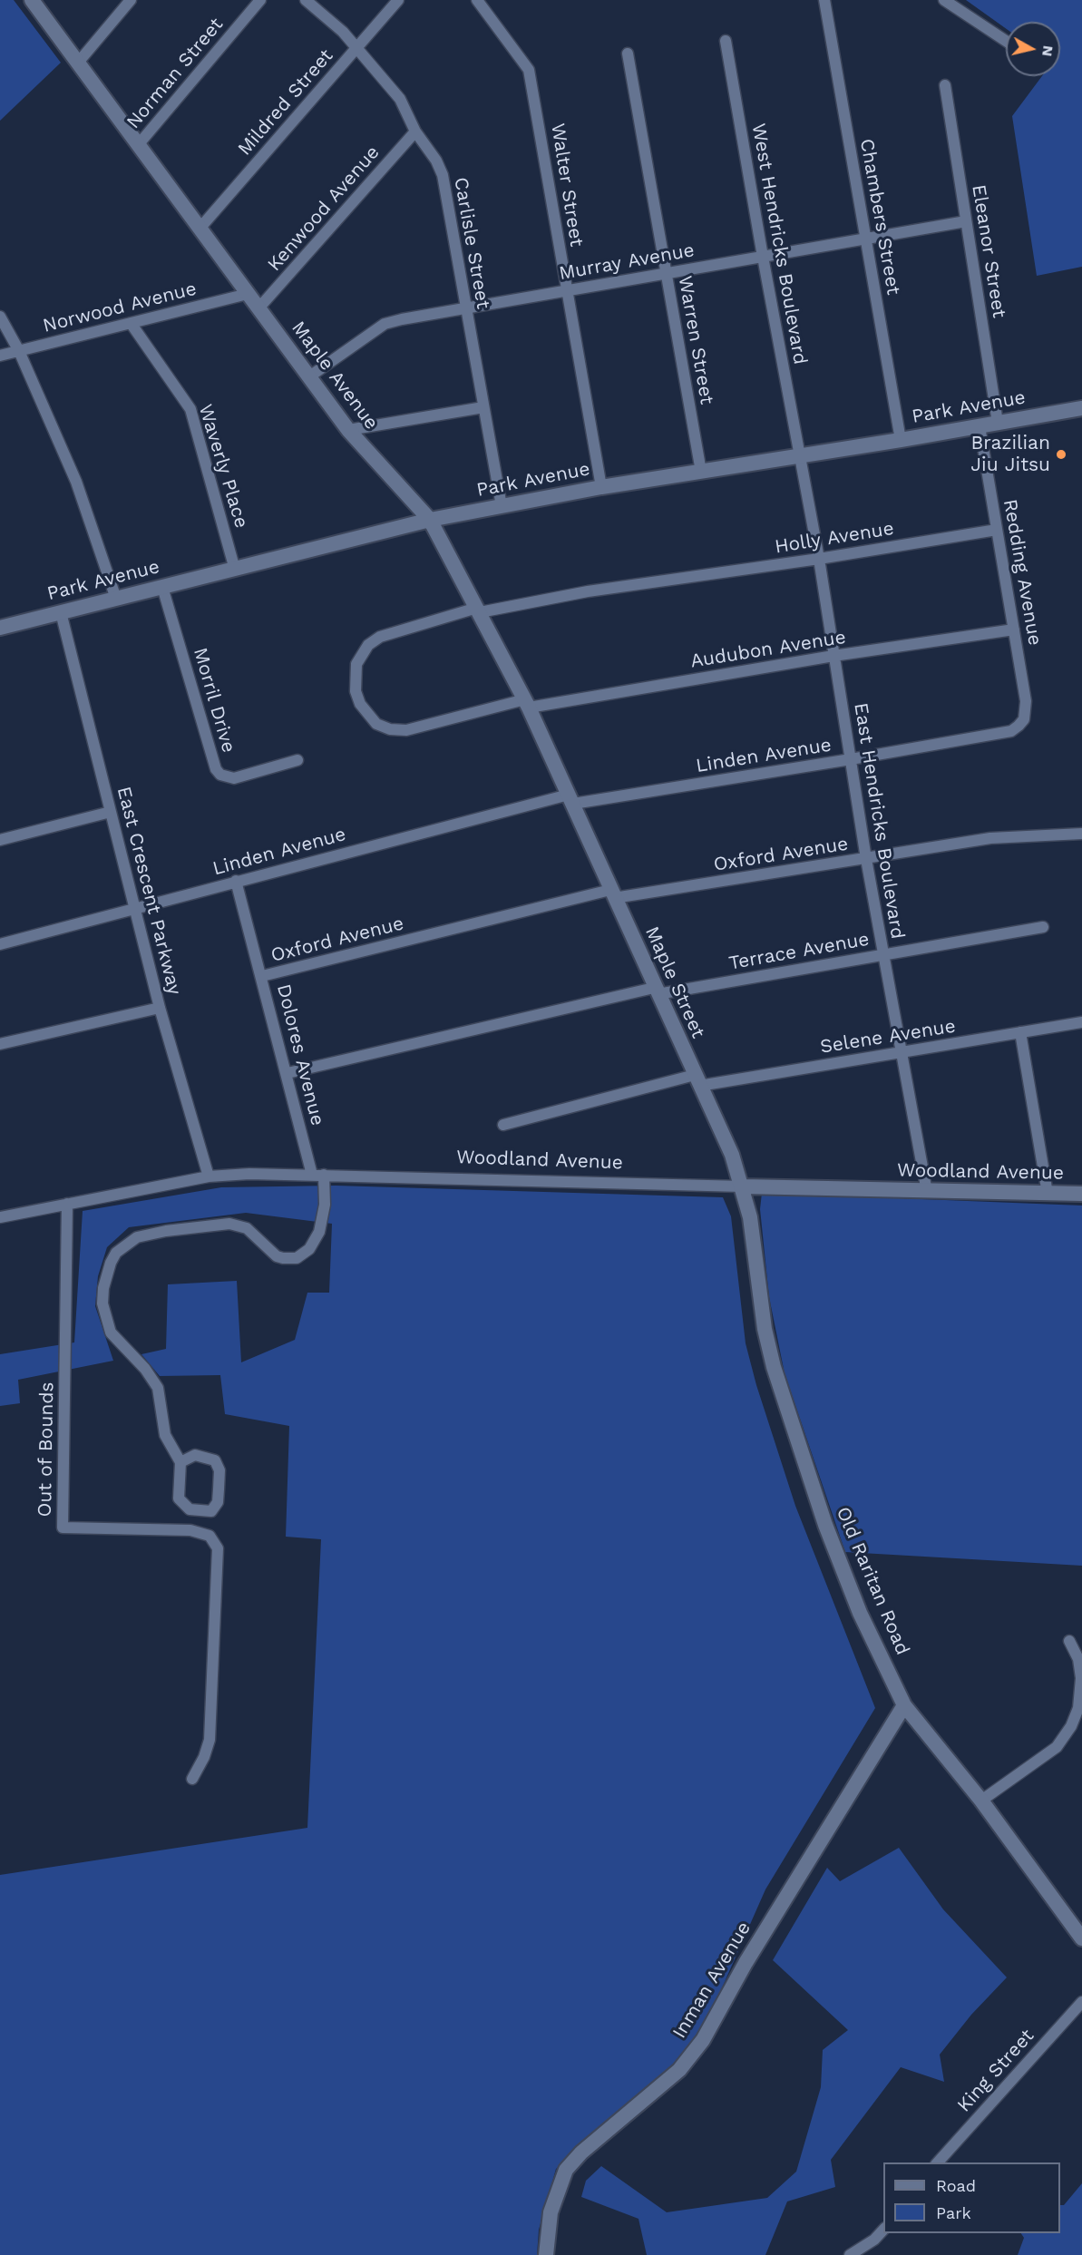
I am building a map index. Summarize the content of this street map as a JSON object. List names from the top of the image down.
{
  "streets": {
    "main road": [
      "Maple Avenue",
      "Park Avenue",
      "Maple Street",
      "Woodland Avenue",
      "Old Raritan Road",
      "Inman Avenue"
    ],
    "street": [
      "Norman Street",
      "Mildred Street",
      "Walter Street",
      "Kenwood Avenue",
      "Chambers Street",
      "Carlisle Street",
      "West Hendricks Boulevard",
      "Eleanor Street",
      "Murray Avenue",
      "Norwood Avenue",
      "Warren Street",
      "Waverly Place",
      "Holly Avenue",
      "Redding Avenue",
      "Audubon Avenue",
      "Morril Drive",
      "Linden Avenue",
      "East Hendricks Boulevard",
      "Oxford Avenue",
      "East Crescent Parkway",
      "Terrace Avenue",
      "Selene Avenue",
      "Dolores Avenue",
      "Out of Bounds",
      "King Street"
    ]
  },
  "crossings": [
    ["Norman Street", "Maple Avenue"],
    ["Mildred Street", "Carlisle Street"],
    ["Mildred Street", "Maple Avenue"],
    ["Walter Street", "Murray Avenue"],
    ["Walter Street", "Park Avenue"],
    ["Kenwood Avenue", "Carlisle Street"],
    ["Kenwood Avenue", "Maple Avenue"],
    ["Chambers Street", "Murray Avenue"],
    ["Chambers Street", "Park Avenue"],
    ["Carlisle Street", "Murray Avenue"],
    ["Carlisle Street", "Park Avenue"],
    ["West Hendricks Boulevard", "Murray Avenue"],
    ["West Hendricks Boulevard", "Park Avenue"],
    ["West Hendricks Boulevard", "East Hendricks Boulevard"],
    ["Eleanor Street", "Murray Avenue"],
    ["Eleanor Street", "Park Avenue"],
    ["Murray Avenue", "Warren Street"],
    ["Murray Avenue", "Maple Avenue"],
    ["Norwood Avenue", "Maple Avenue"],
    ["Norwood Avenue", "Waverly Place"],
    ["Warren Street", "Park Avenue"],
    ["Maple Avenue", "Park Avenue"],
    ["Maple Avenue", "Holly Avenue"],
    ["Maple Avenue", "Audubon Avenue"],
    ["Maple Avenue", "Linden Avenue"],
    ["Maple Avenue", "Maple Street"],
    ["Park Avenue", "Waverly Place"],
    ["Park Avenue", "Redding Avenue"],
    ["Park Avenue", "Morril Drive"],
    ["Park Avenue", "East Hendricks Boulevard"],
    ["Park Avenue", "East Crescent Parkway"],
    ["Holly Avenue", "Redding Avenue"],
    ["Holly Avenue", "Audubon Avenue"],
    ["Holly Avenue", "East Hendricks Boulevard"],
    ["Redding Avenue", "Audubon Avenue"],
    ["Redding Avenue", "Linden Avenue"],
    ["Audubon Avenue", "East Hendricks Boulevard"],
    ["Linden Avenue", "East Hendricks Boulevard"],
    ["Linden Avenue", "East Crescent Parkway"],
    ["Linden Avenue", "Maple Street"],
    ["Linden Avenue", "Dolores Avenue"],
    ["East Hendricks Boulevard", "Oxford Avenue"],
    ["East Hendricks Boulevard", "Terrace Avenue"],
    ["East Hendricks Boulevard", "Selene Avenue"],
    ["East Hendricks Boulevard", "Woodland Avenue"],
    ["Oxford Avenue", "Maple Street"],
    ["Oxford Avenue", "Dolores Avenue"],
    ["East Crescent Parkway", "Woodland Avenue"],
    ["Terrace Avenue", "Maple Street"],
    ["Terrace Avenue", "Dolores Avenue"],
    ["Maple Street", "Selene Avenue"],
    ["Maple Street", "Woodland Avenue"],
    ["Maple Street", "Old Raritan Road"],
    ["Dolores Avenue", "Woodland Avenue"],
    ["Woodland Avenue", "Out of Bounds"],
    ["Woodland Avenue", "Old Raritan Road"],
    ["Old Raritan Road", "Inman Avenue"]
  ],
  "places": ["Brazilian Jiu Jitsu"],
  "legend": ["Road", "Park"],
  "north": "right"
}
